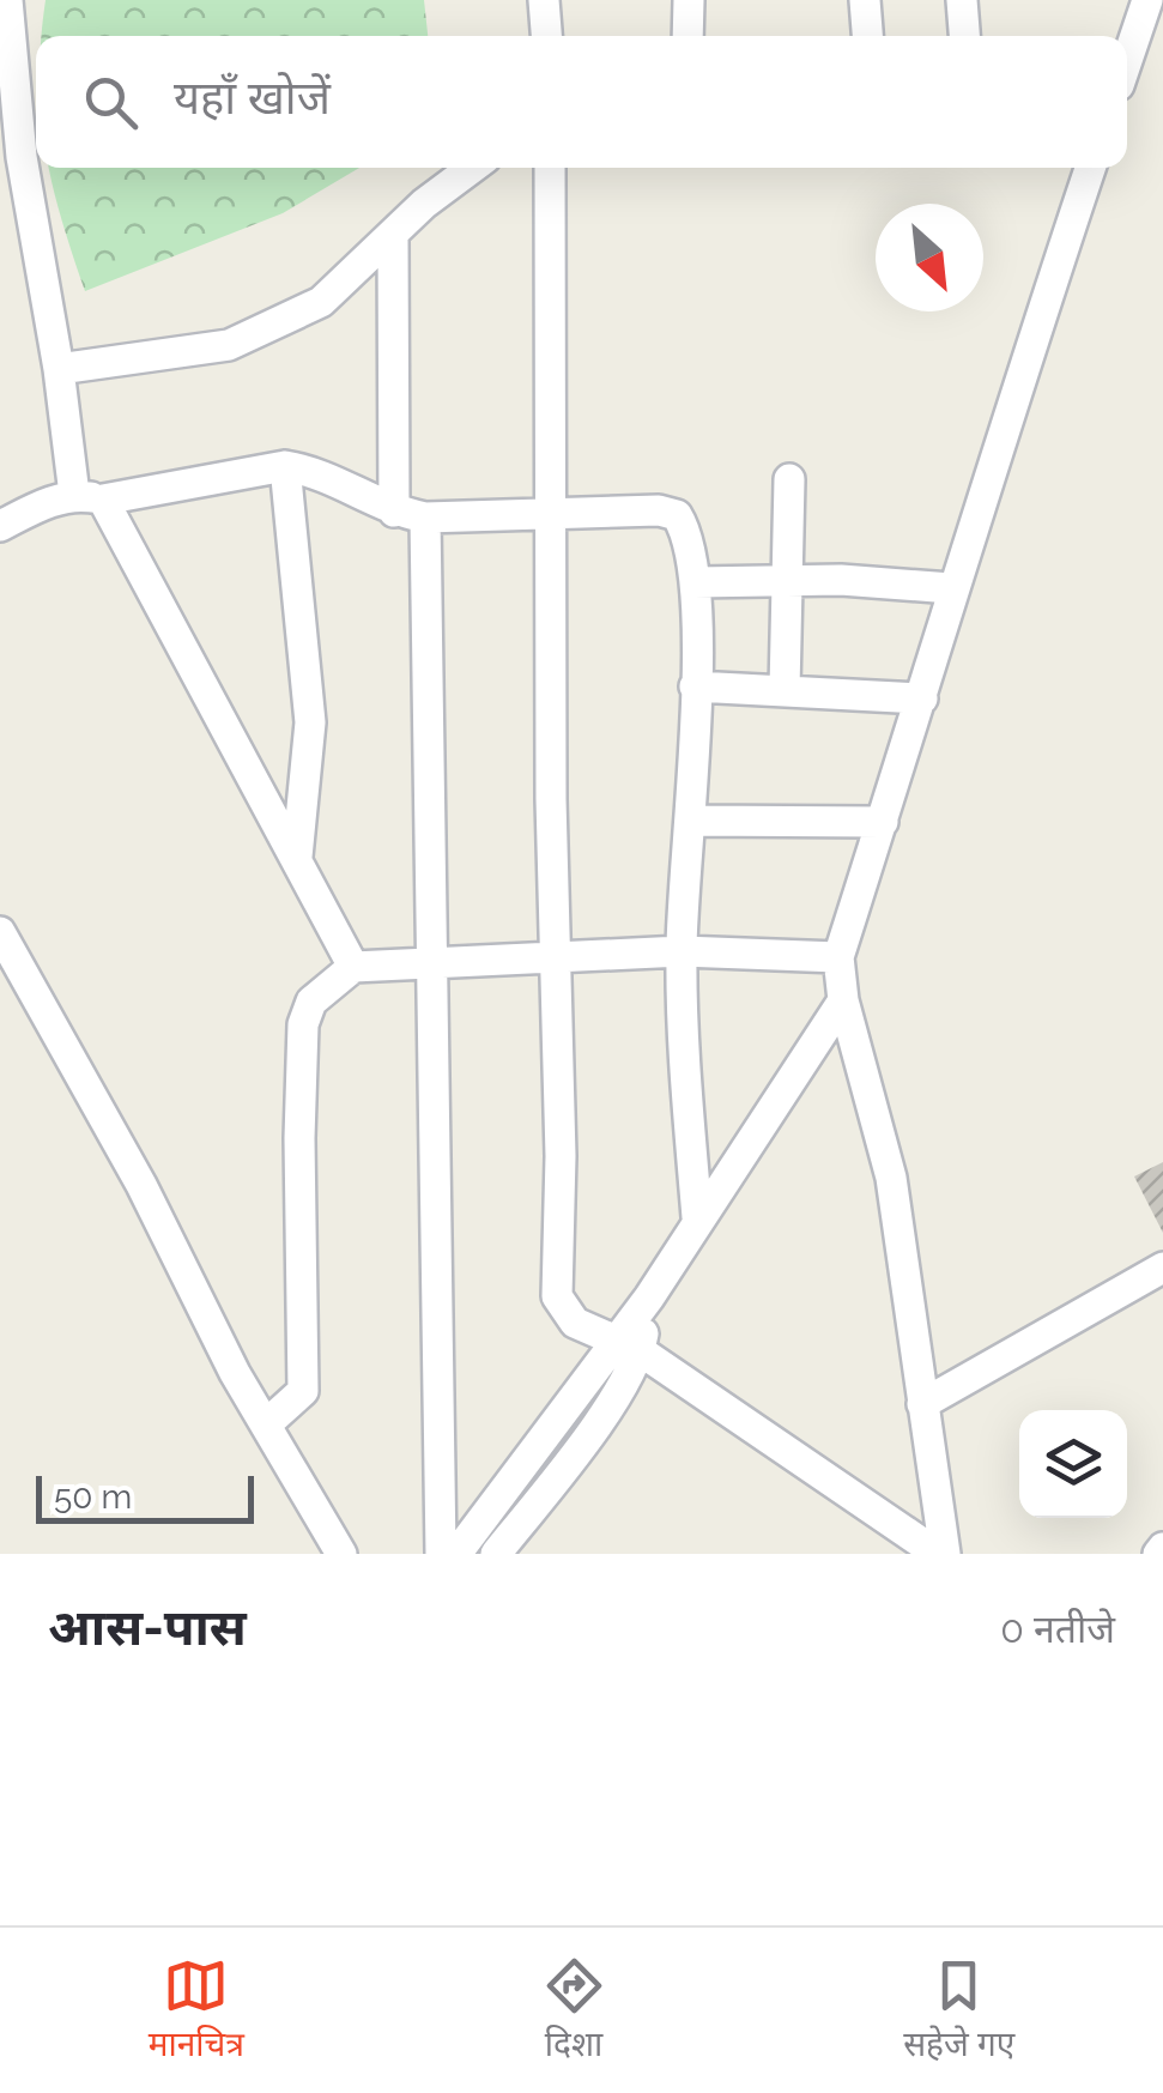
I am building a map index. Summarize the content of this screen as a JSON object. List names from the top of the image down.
{
  "scale_bar": "50 m",
  "north": "bottom right",
  "page": {
    "search": "यहाँ खोजें",
    "scale": "50 m",
    "heading": ["आस-पास", "0 नतीजे"],
    "nav": ["मानचित्र", "दिशा", "सहेजे गए"]
  }
}
